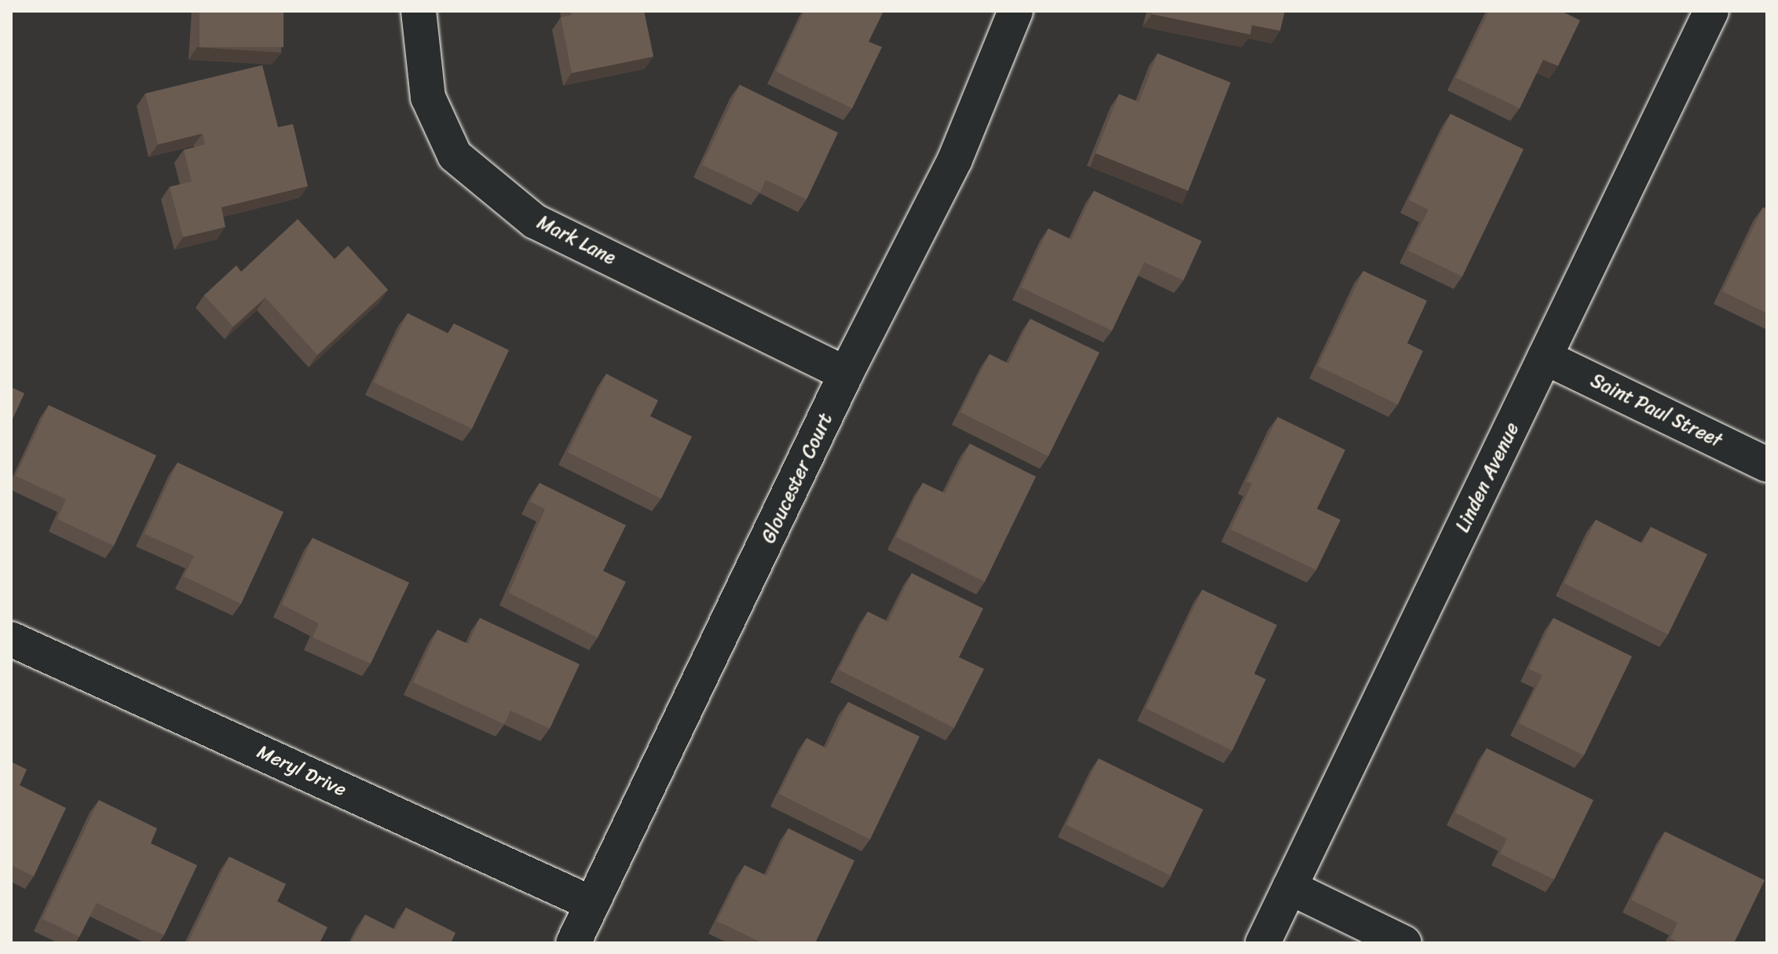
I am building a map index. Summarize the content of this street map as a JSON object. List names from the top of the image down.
{
  "streets": {
    "street": [
      "Mark Lane",
      "Saint Paul Street",
      "Linden Avenue",
      "Gloucester Court",
      "Meryl Drive"
    ]
  },
  "crossings": [
    ["Mark Lane", "Gloucester Court"],
    ["Saint Paul Street", "Linden Avenue"],
    ["Gloucester Court", "Meryl Drive"]
  ]
}
